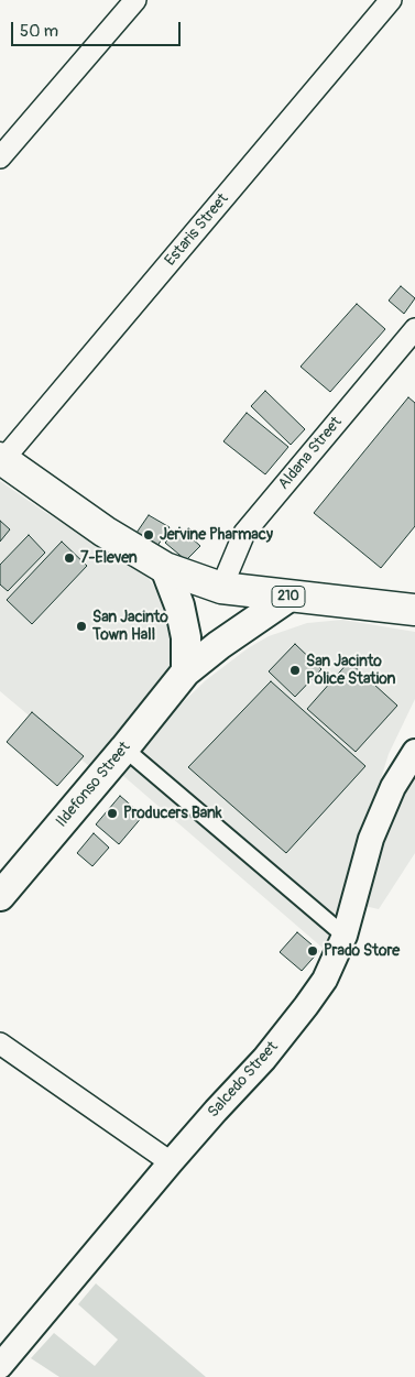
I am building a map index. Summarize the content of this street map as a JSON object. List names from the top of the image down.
{
  "streets": {
    "main road": ["210", "Ildefonso Street"],
    "street": ["Estaris Street", "Aldana Street", "Salcedo Street"]
  },
  "crossings": [
    ["Estaris Street", "210"],
    ["Aldana Street", "210"],
    ["210", "Ildefonso Street"]
  ],
  "places": [
    "Jervine Pharmacy",
    "7-Eleven",
    "San Jacinto Town Hall",
    "San Jacinto Police Station",
    "Producers Bank",
    "Prado Store"
  ],
  "scale_bar": "50 m"
}
